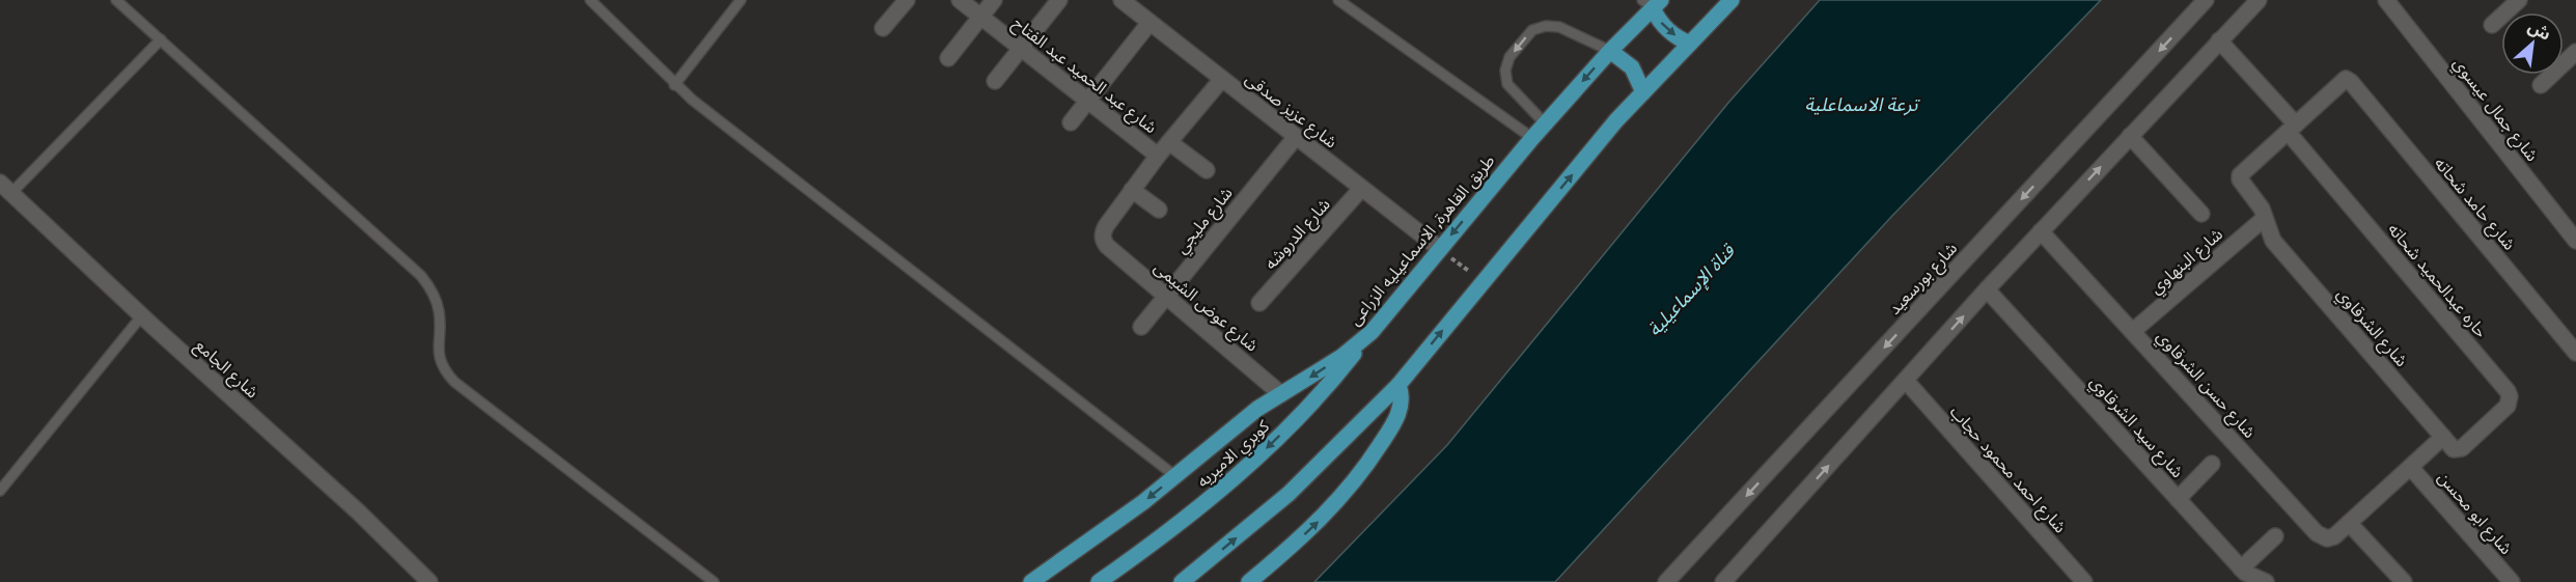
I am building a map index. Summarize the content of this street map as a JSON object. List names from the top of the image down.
{
  "streets": {
    "main road": ["طريق القاهرة, الاسماعيليه الزراعى", "كوبري الاميريه"],
    "street": [
      "شارع عبد الحميد عبد الفتاح",
      "شارع جمال عيسوي",
      "شارع عزيز صدقى",
      "شارع حامد شحاته",
      "شارع مليجي",
      "شارع الدروشه",
      "شارع البنهاوي",
      "شارع بورسعيد",
      "حاره عبدالحميد شحاته",
      "شارع عوض الشيمى",
      "شارع الشرقاوي",
      "شارع الجامع",
      "شارع حسن الشرقاوي",
      "شارع سيد الشرقاوي",
      "شارع احمد محمود حجاب",
      "شارع ابو محسن"
    ]
  },
  "crossings": [
    ["شارع عزيز صدقى", "شارع مليجي"],
    ["شارع عزيز صدقى", "شارع الدروشه"],
    ["شارع عزيز صدقى", "طريق القاهرة, الاسماعيليه الزراعى"],
    ["شارع حامد شحاته", "حاره عبدالحميد شحاته"],
    ["شارع مليجي", "شارع عوض الشيمى"],
    ["طريق القاهرة, الاسماعيليه الزراعى", "شارع عوض الشيمى"],
    ["طريق القاهرة, الاسماعيليه الزراعى", "كوبري الاميريه"],
    ["شارع البنهاوي", "شارع الشرقاوي"],
    ["شارع البنهاوي", "شارع حسن الشرقاوي"],
    ["حاره عبدالحميد شحاته", "شارع الشرقاوي"]
  ],
  "water": ["ترعة الاسماعلية", "قناة الإسماعيلية"],
  "north": "top right"
}
